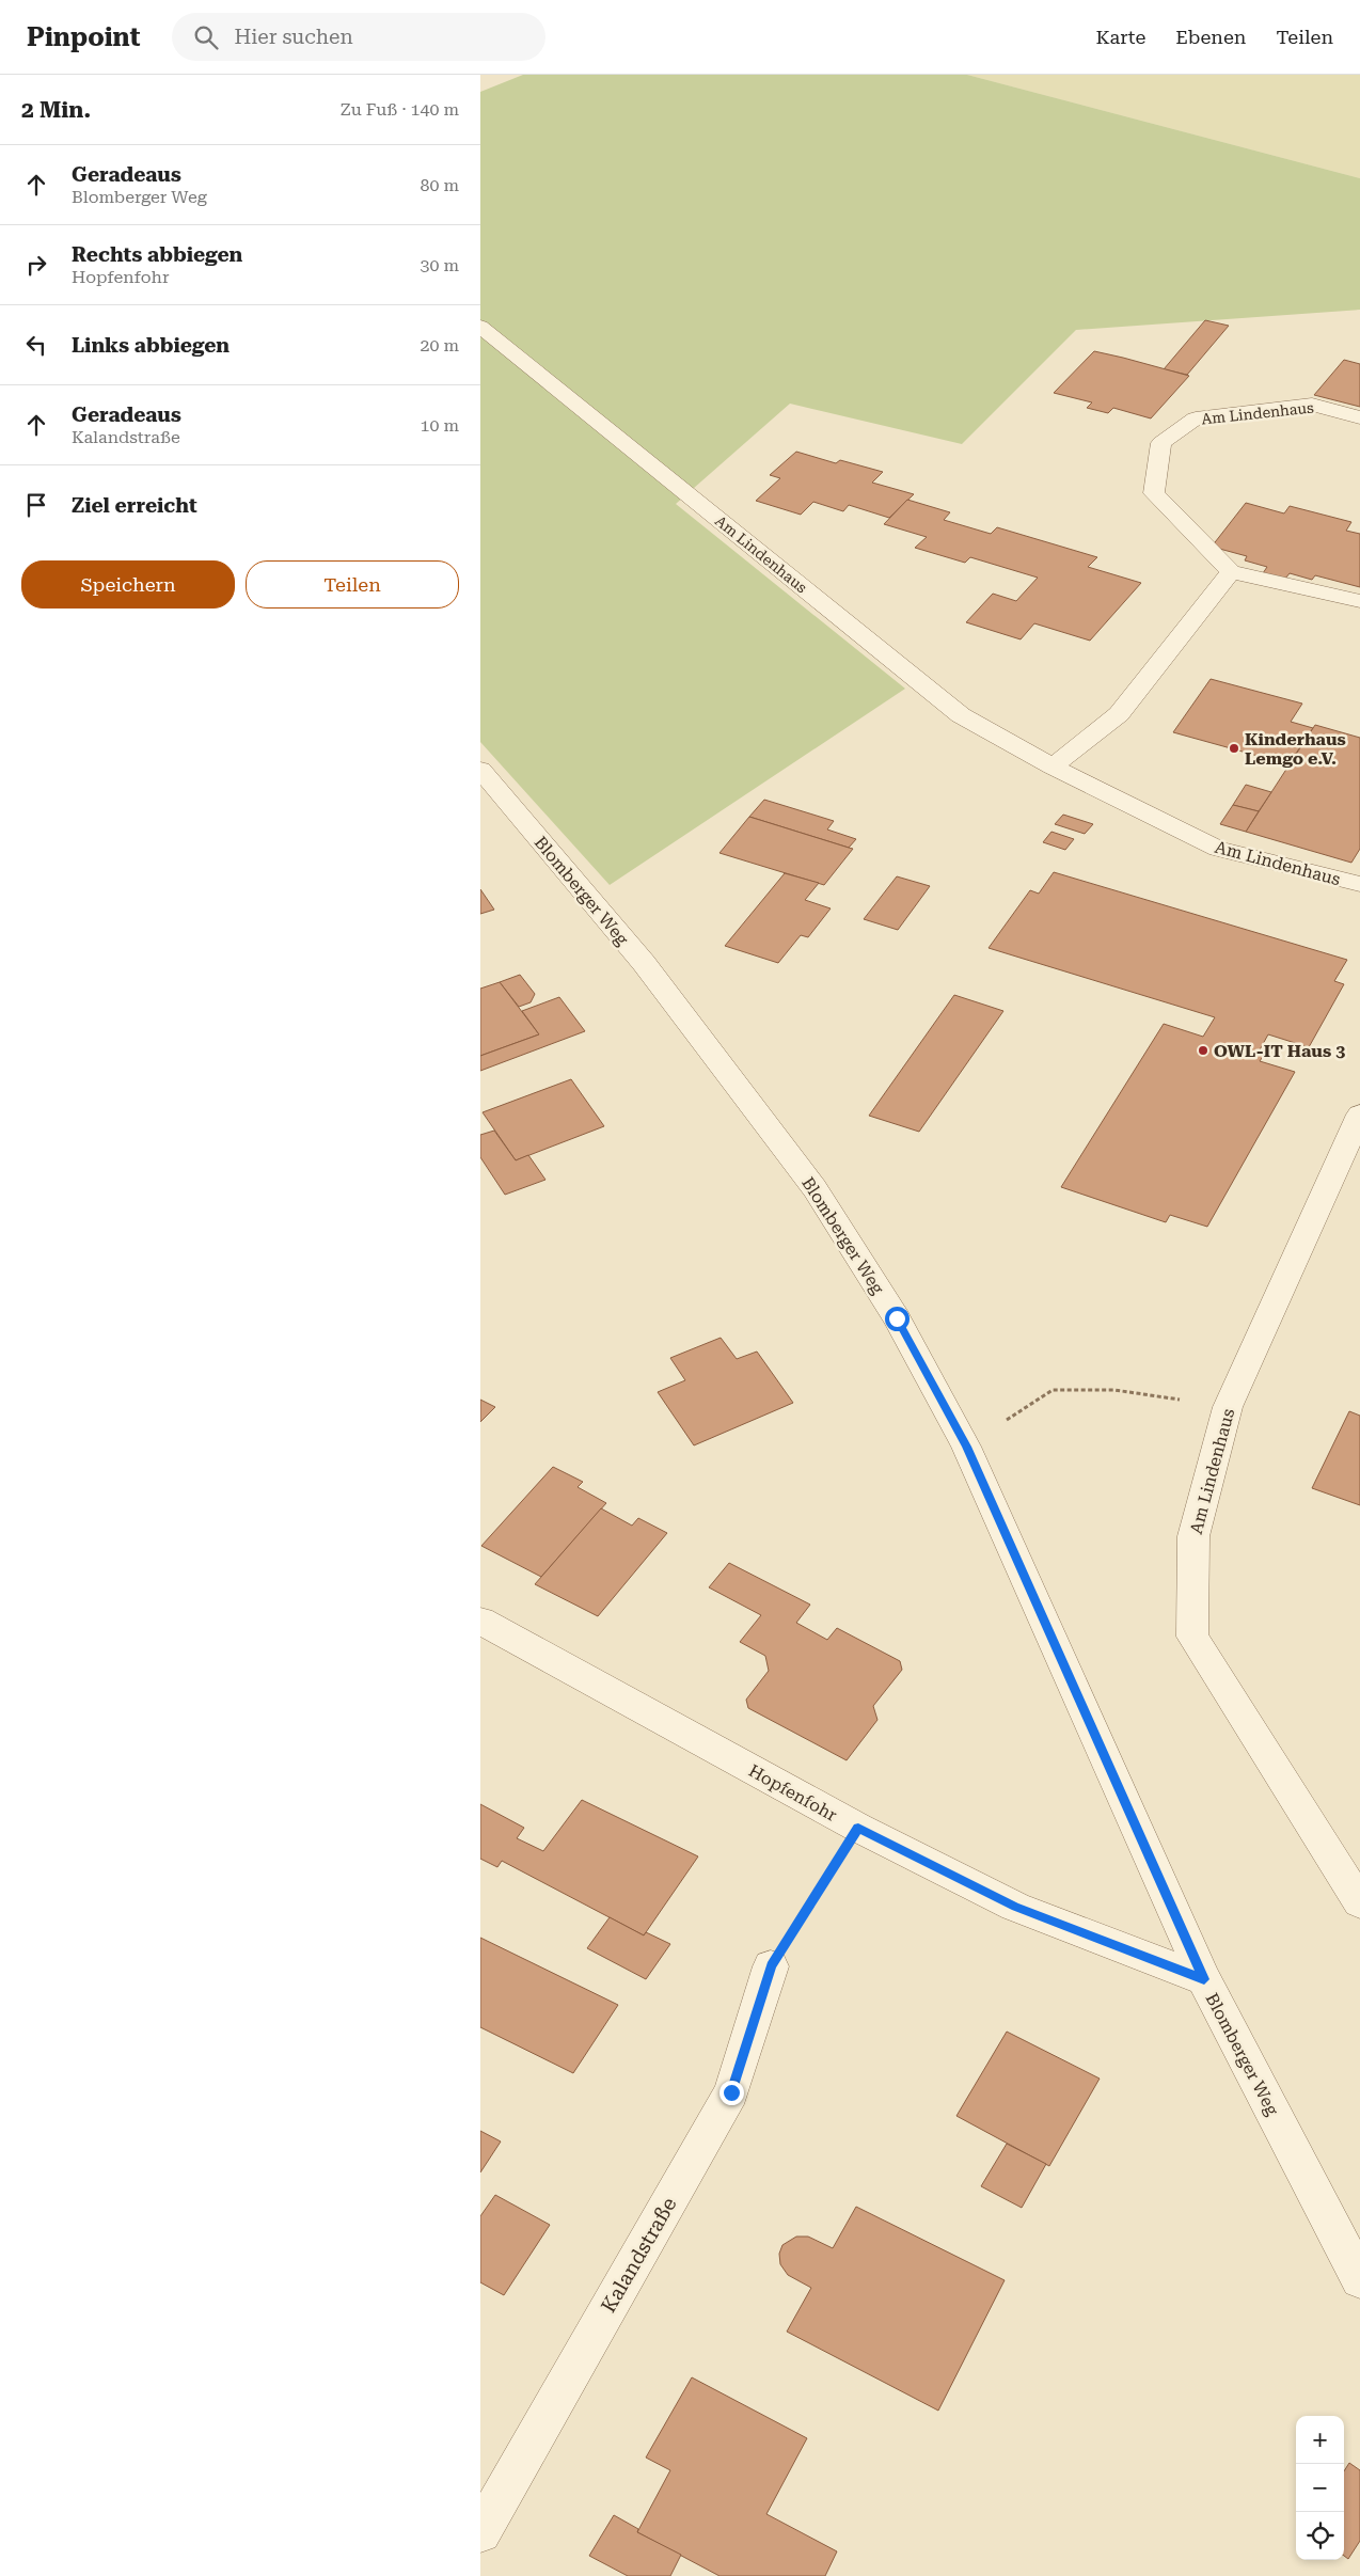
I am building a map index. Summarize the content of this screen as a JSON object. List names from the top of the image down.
{
  "streets": {
    "street": [
      "Am Lindenhaus",
      "Blomberger Weg",
      "Hopfenfohr",
      "Kalandstraße"
    ]
  },
  "crossings": [
    ["Blomberger Weg", "Hopfenfohr"]
  ],
  "places": ["Kinderhaus Lemgo e.V.", "OWL-IT Haus 3"],
  "page": {
    "header": "Pinpoint",
    "search": "Hier suchen",
    "nav": ["Karte", "Ebenen", "Teilen"],
    "heading": ["2 Min.", "Zu Fuß · 140 m"],
    "list": [
      ["Geradeaus", "Blomberger Weg", "80 m"],
      ["Rechts abbiegen", "Hopfenfohr", "30 m"],
      ["Links abbiegen", "20 m"],
      ["Geradeaus", "Kalandstraße", "10 m"],
      "Ziel erreicht"
    ],
    "buttons": ["Speichern", "Teilen"],
    "map_buttons": ["+", "−"]
  }
}
